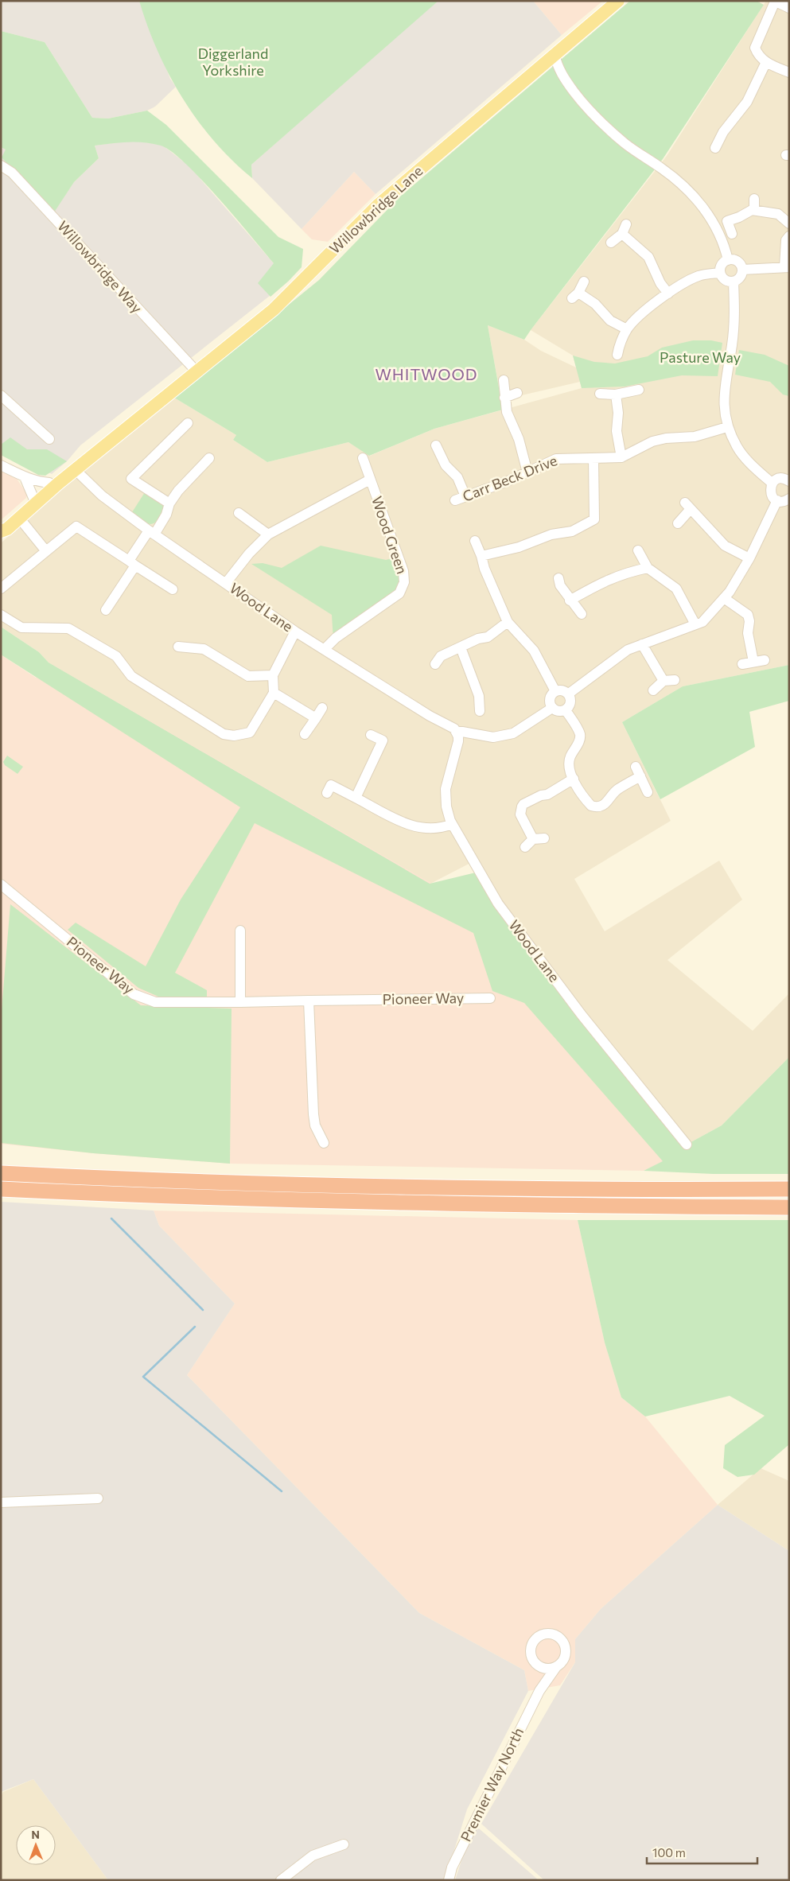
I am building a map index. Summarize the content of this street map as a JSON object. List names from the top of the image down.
{
  "streets": {
    "main road": ["Willowbridge Lane"],
    "street": [
      "Willowbridge Way",
      "Carr Beck Drive",
      "Wood Green",
      "Wood Lane",
      "Pioneer Way",
      "Premier Way North"
    ]
  },
  "crossings": [
    ["Willowbridge Lane", "Willowbridge Way"],
    ["Willowbridge Lane", "Wood Lane"],
    ["Wood Green", "Wood Lane"]
  ],
  "districts": ["WHITWOOD"],
  "parks": ["Diggerland Yorkshire", "Pasture Way"],
  "scale_bar": "100 m",
  "north": "top"
}
